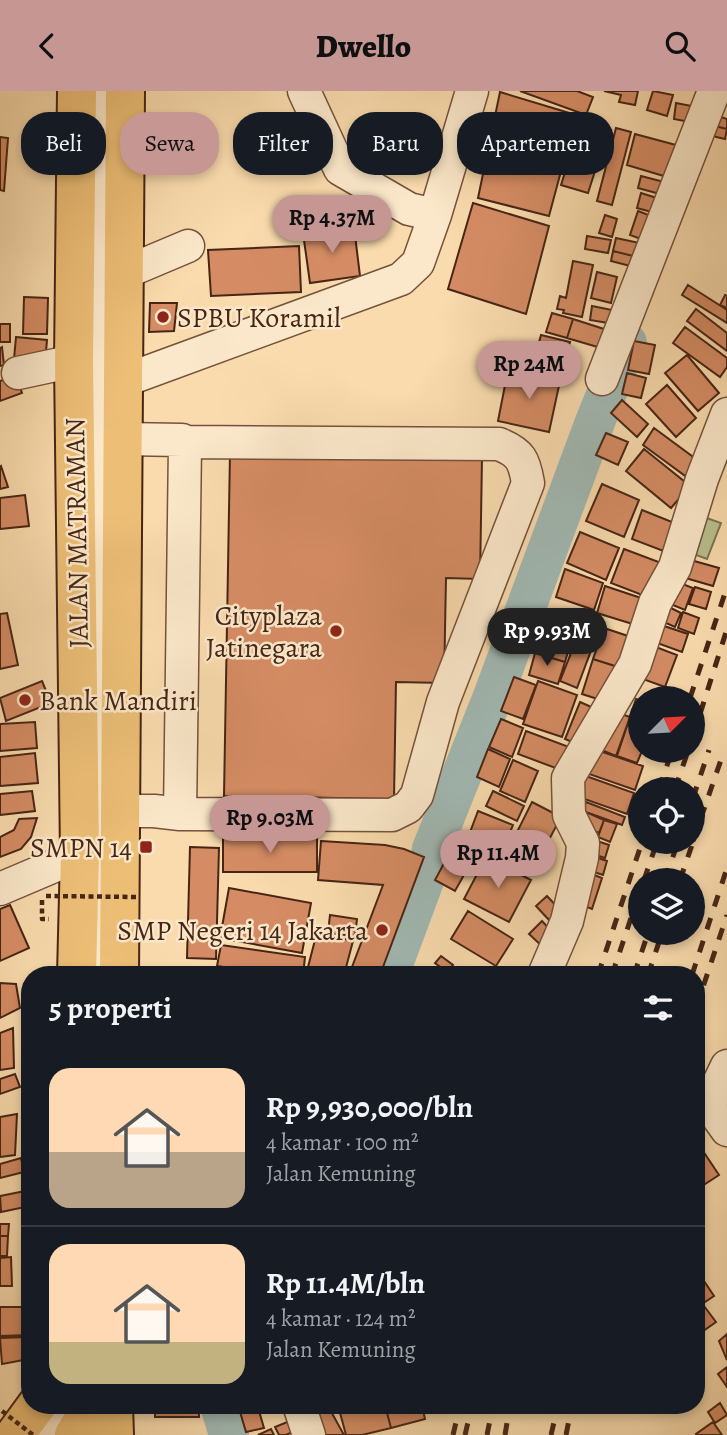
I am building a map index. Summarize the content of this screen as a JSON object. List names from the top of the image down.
{
  "streets": {
    "main road": ["JALAN MATRAMAN"]
  },
  "places": {
    "other": [
      "SPBU Koramil",
      "Cityplaza Jatinegara",
      "Bank Mandiri",
      "SMP Negeri 14 Jakarta"
    ],
    "transit": ["SMPN 14"]
  },
  "north": "top right",
  "page": {
    "header": "Dwello",
    "chip": [
      "Beli",
      "Sewa",
      "Filter",
      "Baru",
      "Apartemen"
    ],
    "price": [
      "Rp 4.37M",
      "Rp 24M",
      "Rp 9.93M",
      "Rp 9.03M",
      "Rp 11.4M"
    ],
    "heading": "5 properti",
    "list": [
      {
        "name": "Rp 9,930,000/bln",
        "note": "4 kamar · 100 m² · Jalan Kemuning"
      },
      {
        "name": "Rp 11.4M/bln",
        "note": "4 kamar · 124 m² · Jalan Kemuning"
      }
    ]
  }
}
